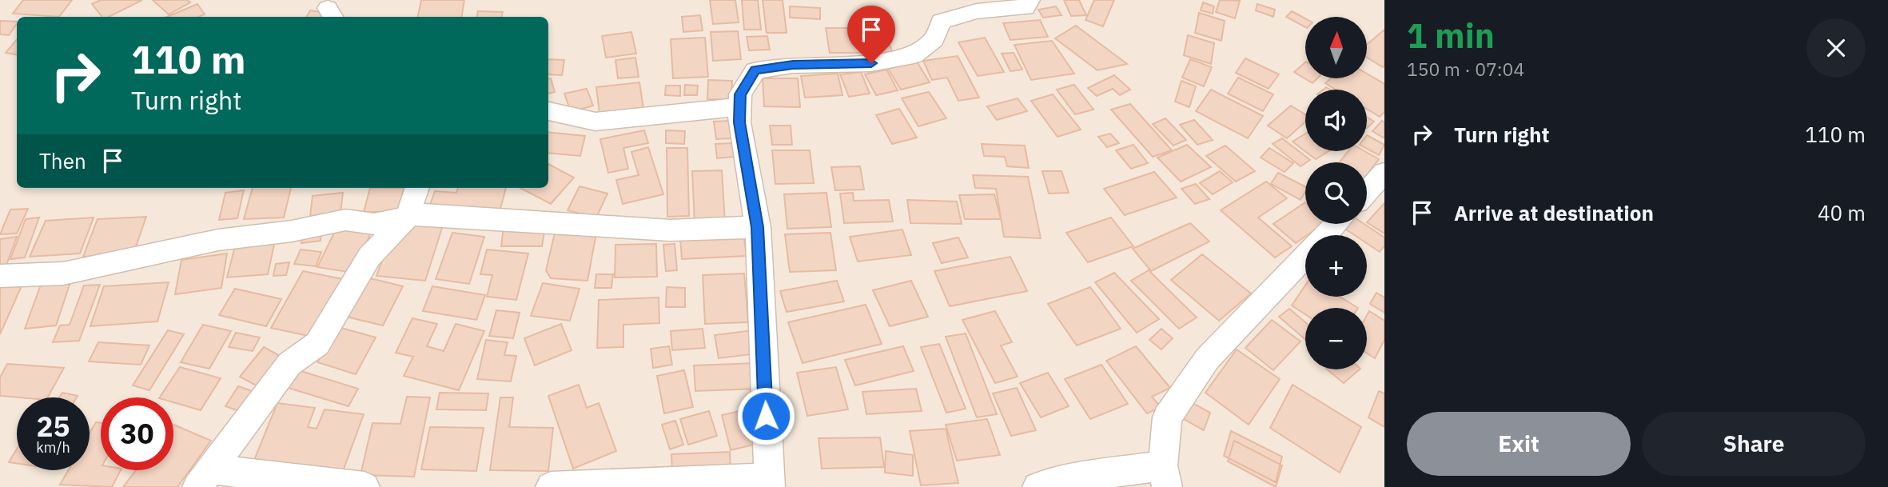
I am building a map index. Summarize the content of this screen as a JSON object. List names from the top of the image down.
{
  "north": "top",
  "page": {
    "heading": ["1 min", "150 m · 07:04"],
    "map_buttons": ["+", "−"],
    "turn": ["110 m", "Turn right"],
    "list": [
      {
        "name": "Turn right",
        "value": "110 m"
      },
      {
        "name": "Arrive at destination",
        "value": "40 m"
      }
    ],
    "then": "Then",
    "speed": "25 km/h",
    "limit": "30",
    "buttons": ["Exit", "Share"]
  }
}
